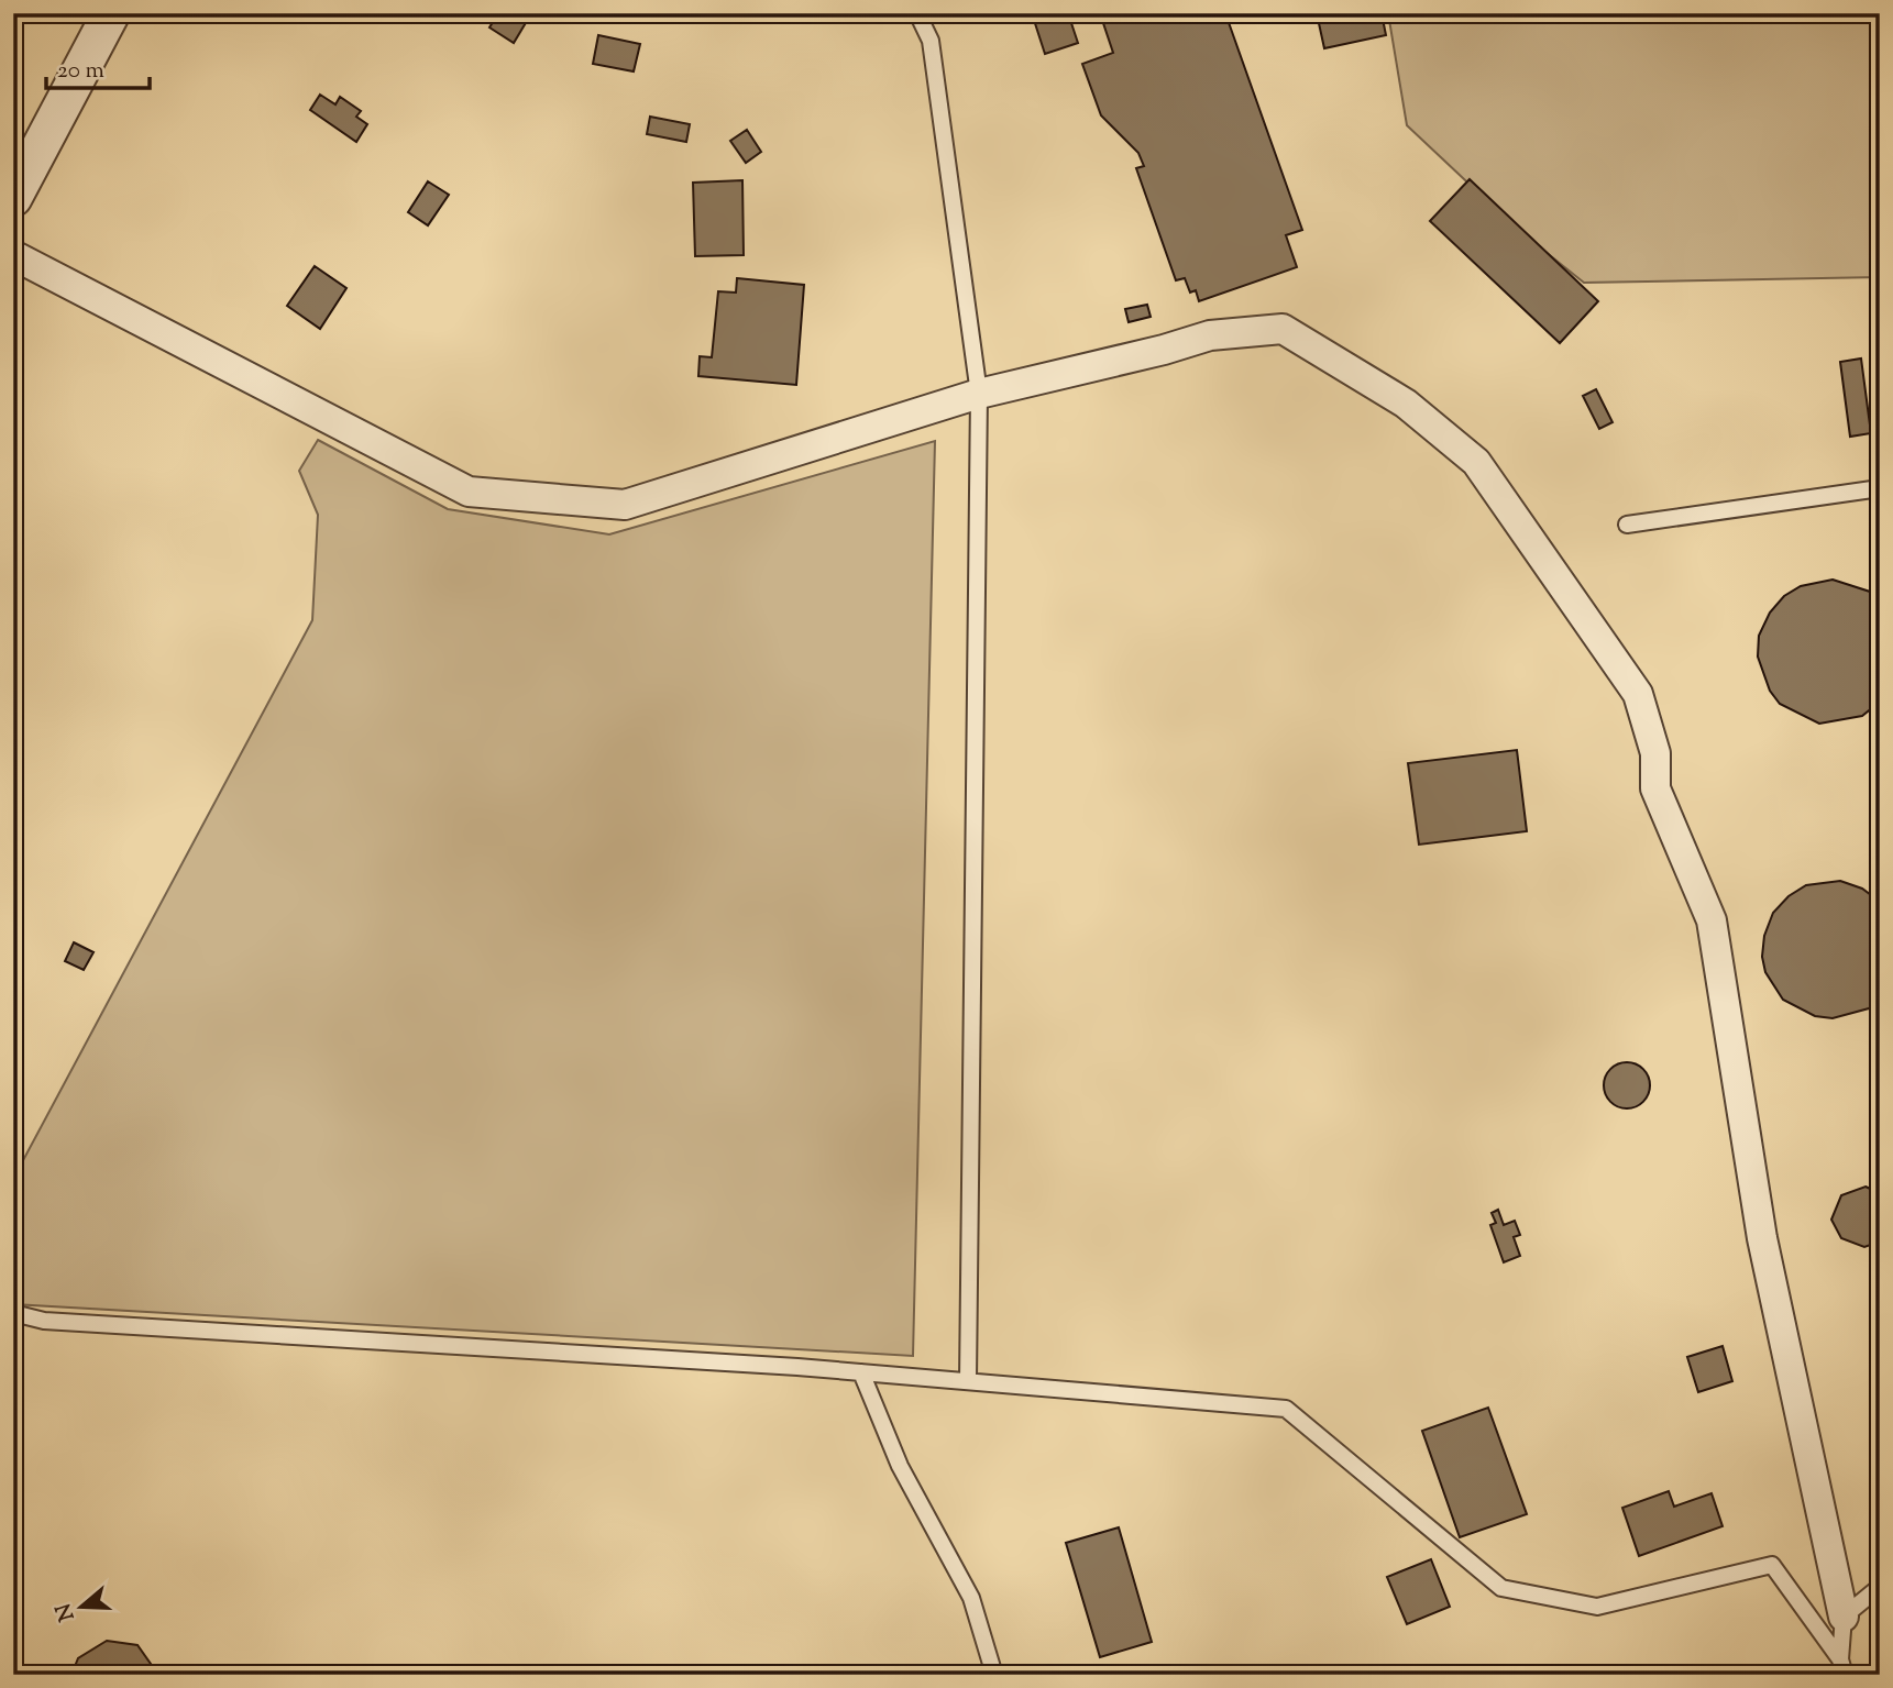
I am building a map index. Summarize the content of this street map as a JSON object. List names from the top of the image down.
{
  "scale_bar": "20 m",
  "north": "left"
}
